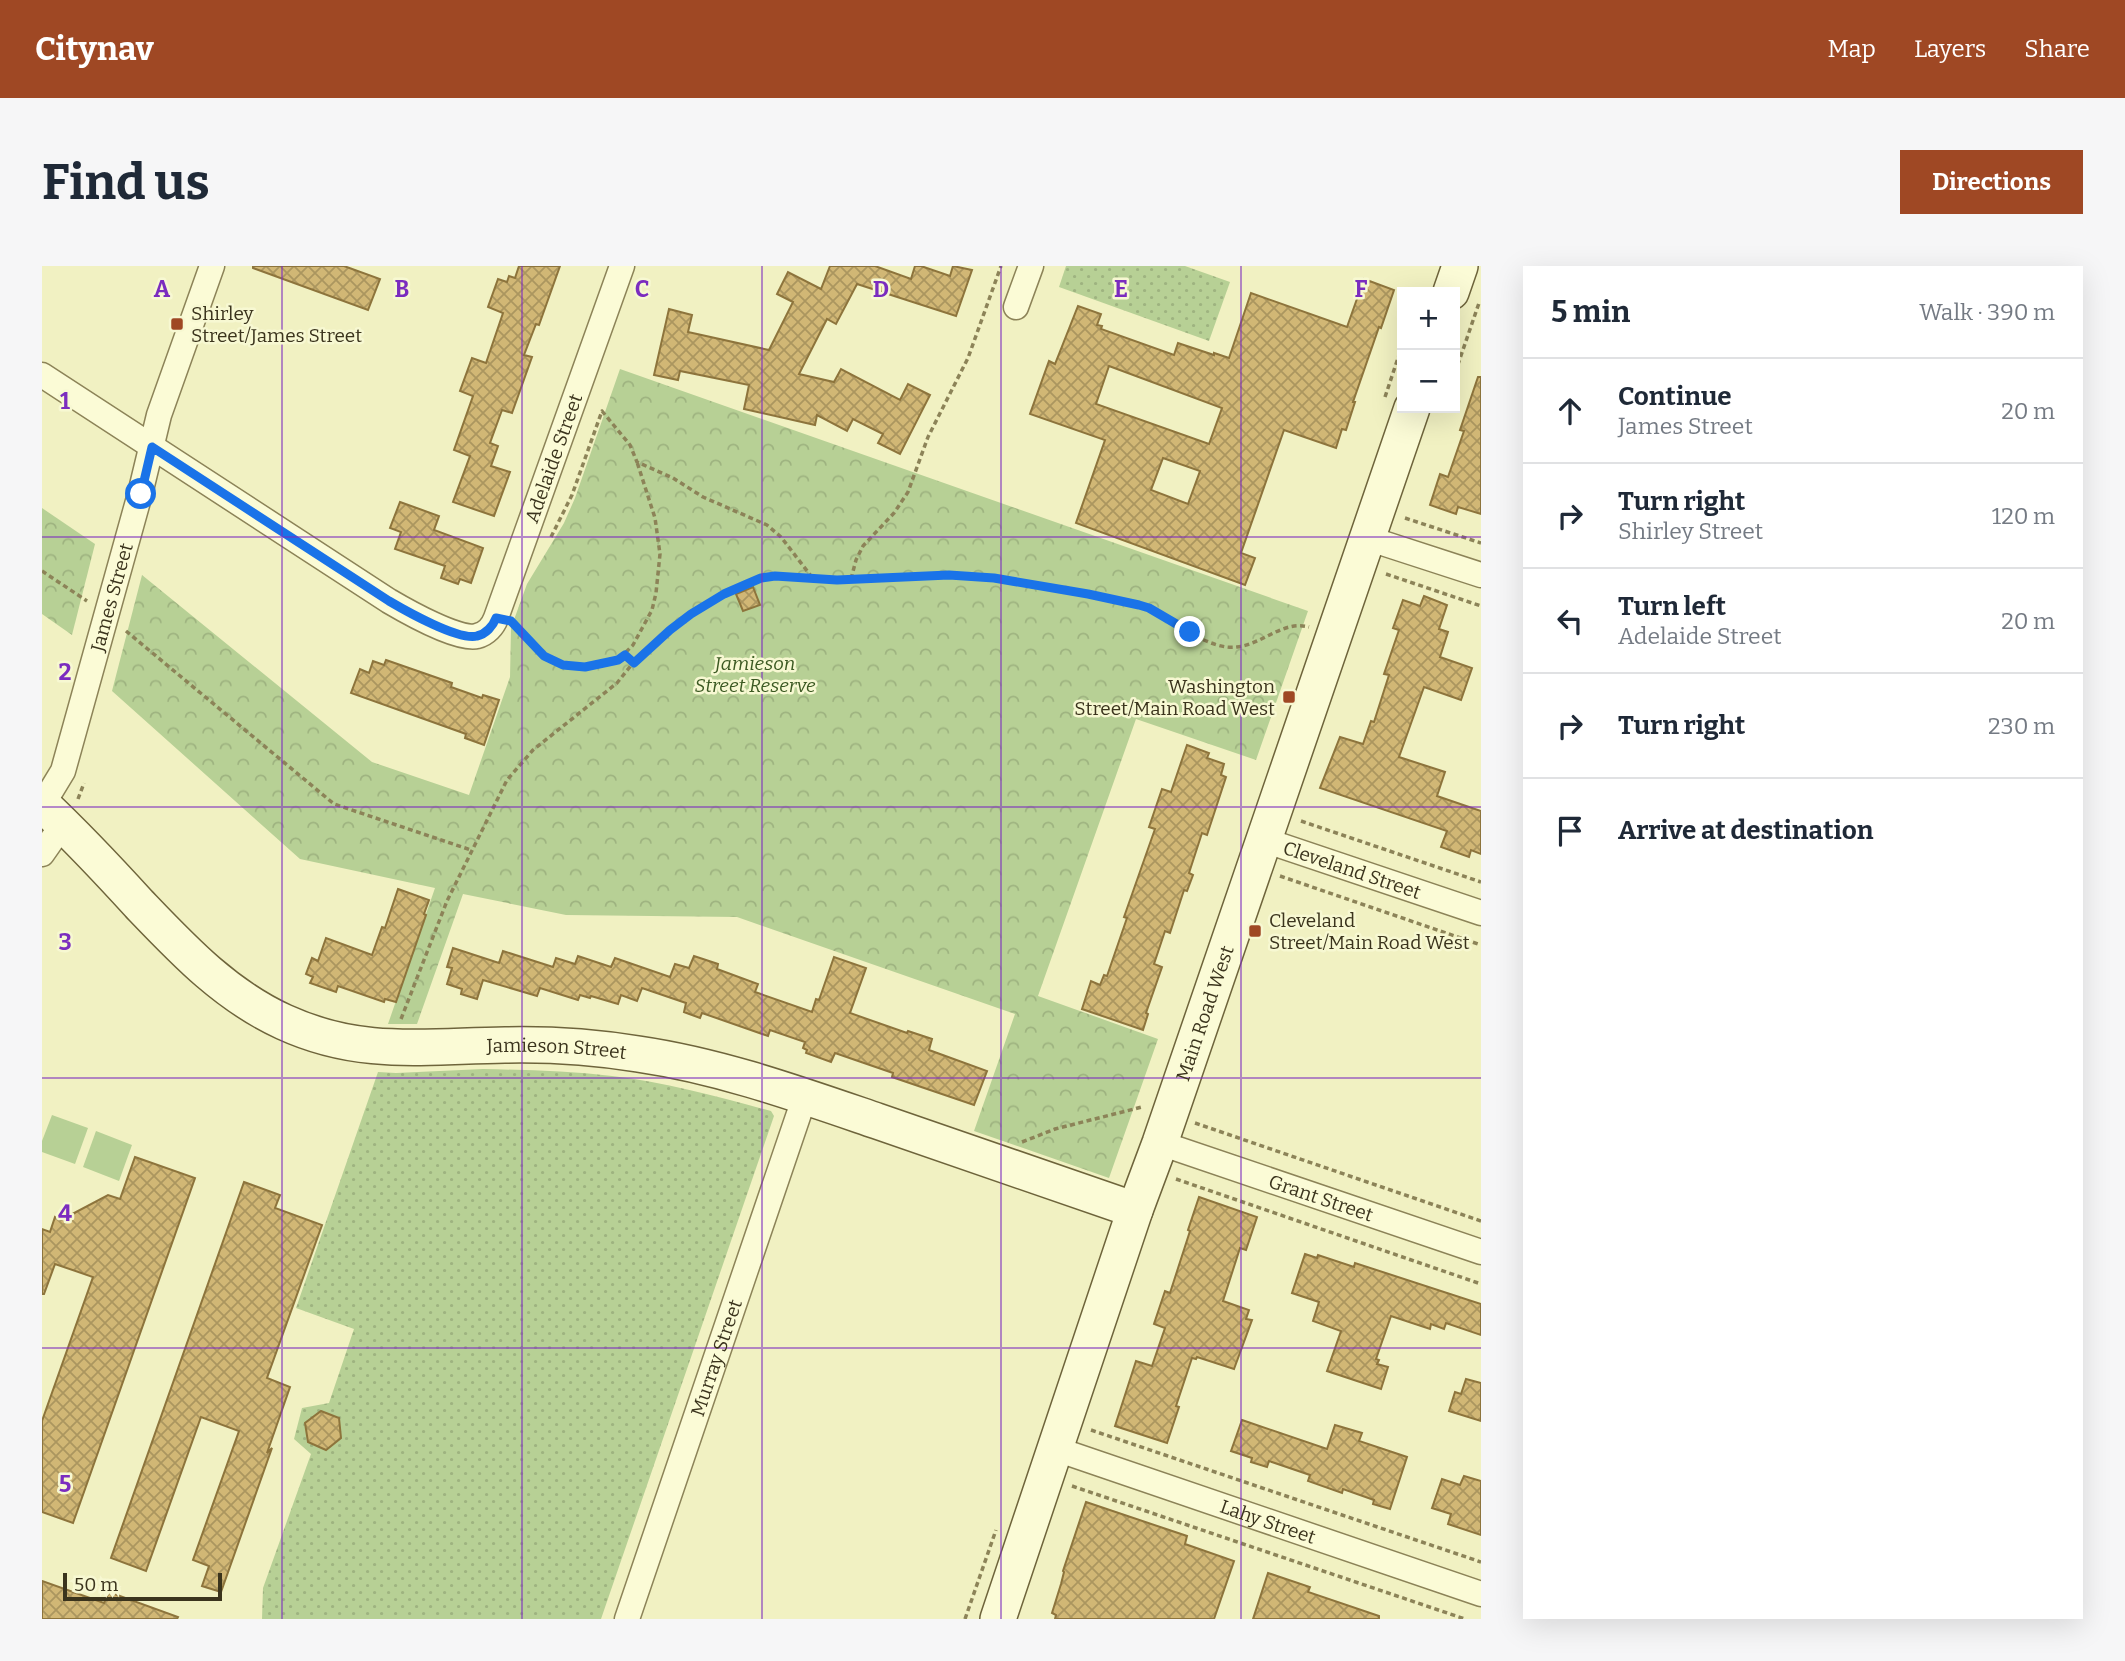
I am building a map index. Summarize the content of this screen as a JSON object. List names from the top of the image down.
{
  "streets": {
    "main road": ["Main Road West", "Jamieson Street"],
    "street": [
      "Adelaide Street",
      "James Street",
      "Cleveland Street",
      "Grant Street",
      "Murray Street",
      "Lahy Street"
    ]
  },
  "crossings": [
    ["James Street", "Jamieson Street"],
    ["Cleveland Street", "Main Road West"],
    ["Main Road West", "Jamieson Street"],
    ["Main Road West", "Grant Street"],
    ["Main Road West", "Lahy Street"],
    ["Jamieson Street", "Murray Street"]
  ],
  "parks": ["Jamieson Street Reserve"],
  "places": {
    "transit": ["Shirley Street/James Street", "Washington Street/Main Road West", "Cleveland Street/Main Road West"]
  },
  "scale_bar": "50 m",
  "page": {
    "header": "Citynav",
    "nav": ["Map", "Layers", "Share"],
    "buttons": "Directions",
    "title": "Find us",
    "heading": ["5 min", "Walk · 390 m"],
    "map_buttons": ["+", "−"],
    "list": [
      ["Continue", "James Street", "20 m"],
      ["Turn right", "Shirley Street", "120 m"],
      ["Turn left", "Adelaide Street", "20 m"],
      ["Turn right", "230 m"],
      "Arrive at destination"
    ],
    "scale": "50 m"
  },
  "grid": {
    "columns": [
      "A",
      "B",
      "C",
      "D",
      "E",
      "F"
    ],
    "rows": [
      "1",
      "2",
      "3",
      "4",
      "5"
    ]
  }
}
